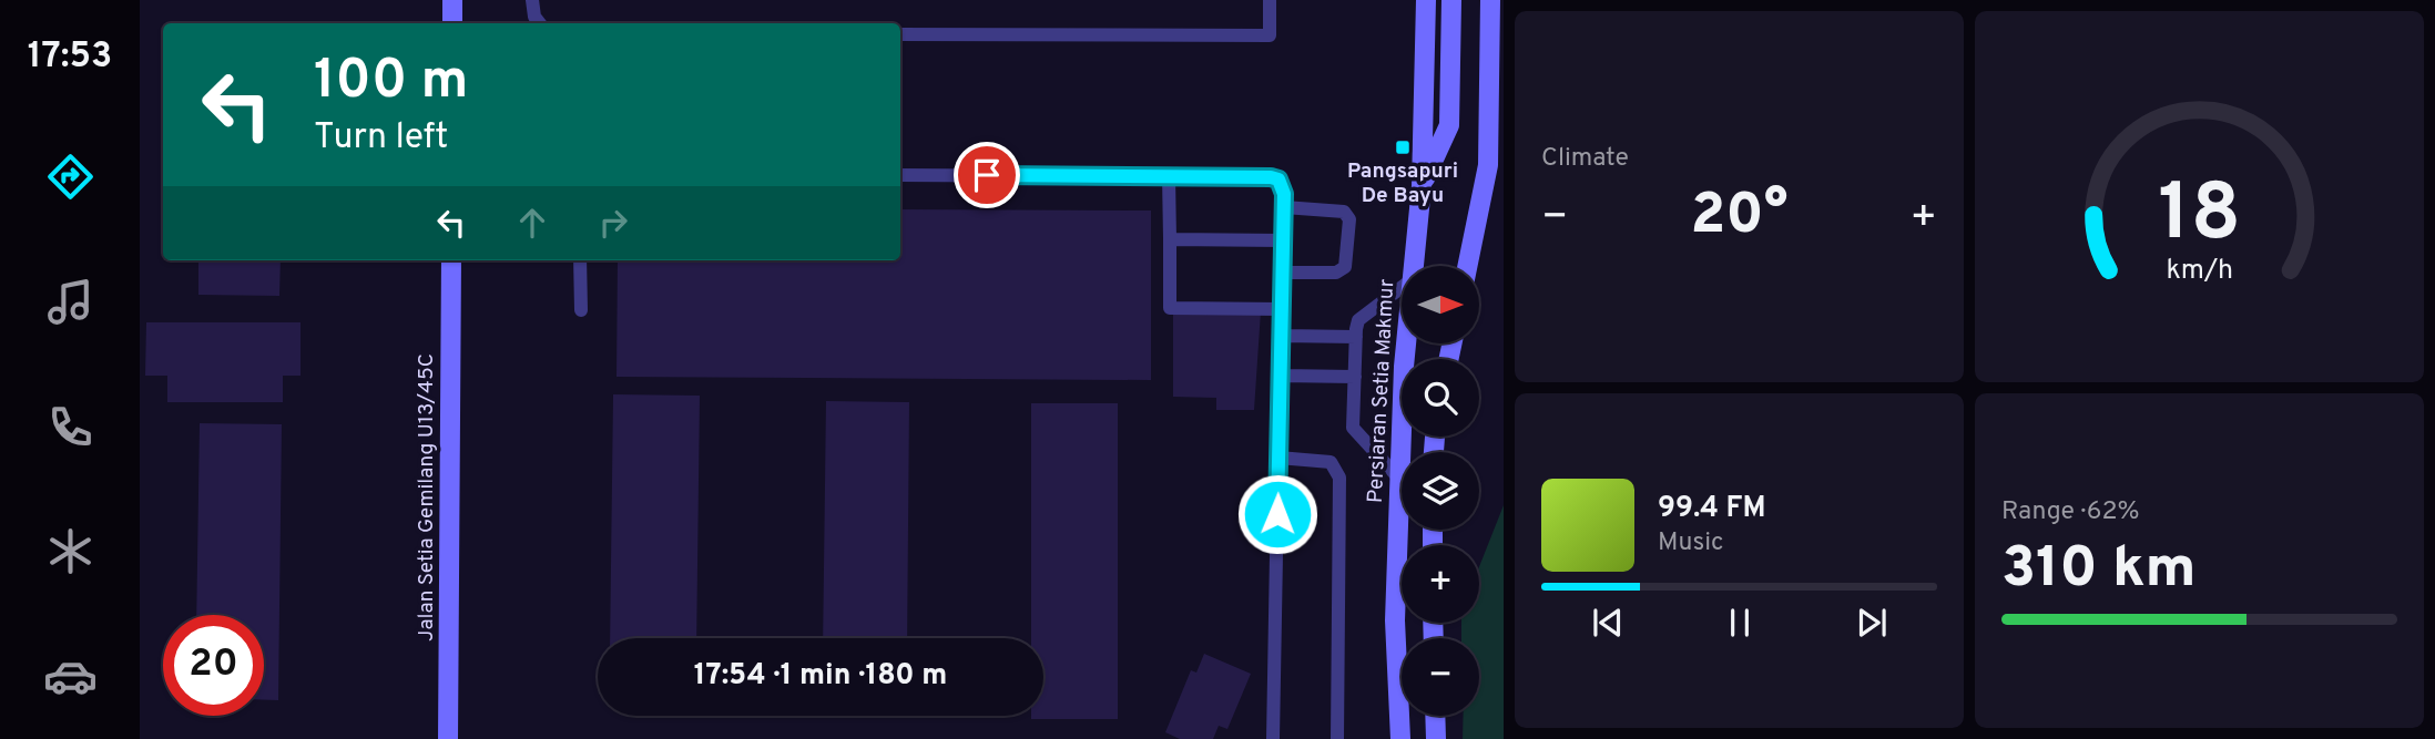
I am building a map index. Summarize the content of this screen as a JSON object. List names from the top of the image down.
{
  "streets": {
    "street": ["Persiaran Setia Makmur", "Jalan Setia Gemilang U13/45C"]
  },
  "places": {
    "transit": ["Pangsapuri De Bayu"]
  },
  "north": "right",
  "page": {
    "tabs": "17:53",
    "tile": [
      "Climate",
      ["Range · 62%", "310 km"]
    ],
    "turn": ["100 m", "Turn left"],
    "heat": ["−", "20°", "+"],
    "map_buttons": ["+", "−"],
    "song": ["99.4 FM", "Music"],
    "limit": "20",
    "trip": "17:54 · 1 min · 180 m",
    "gauge": ["18", "km/h"]
  }
}
